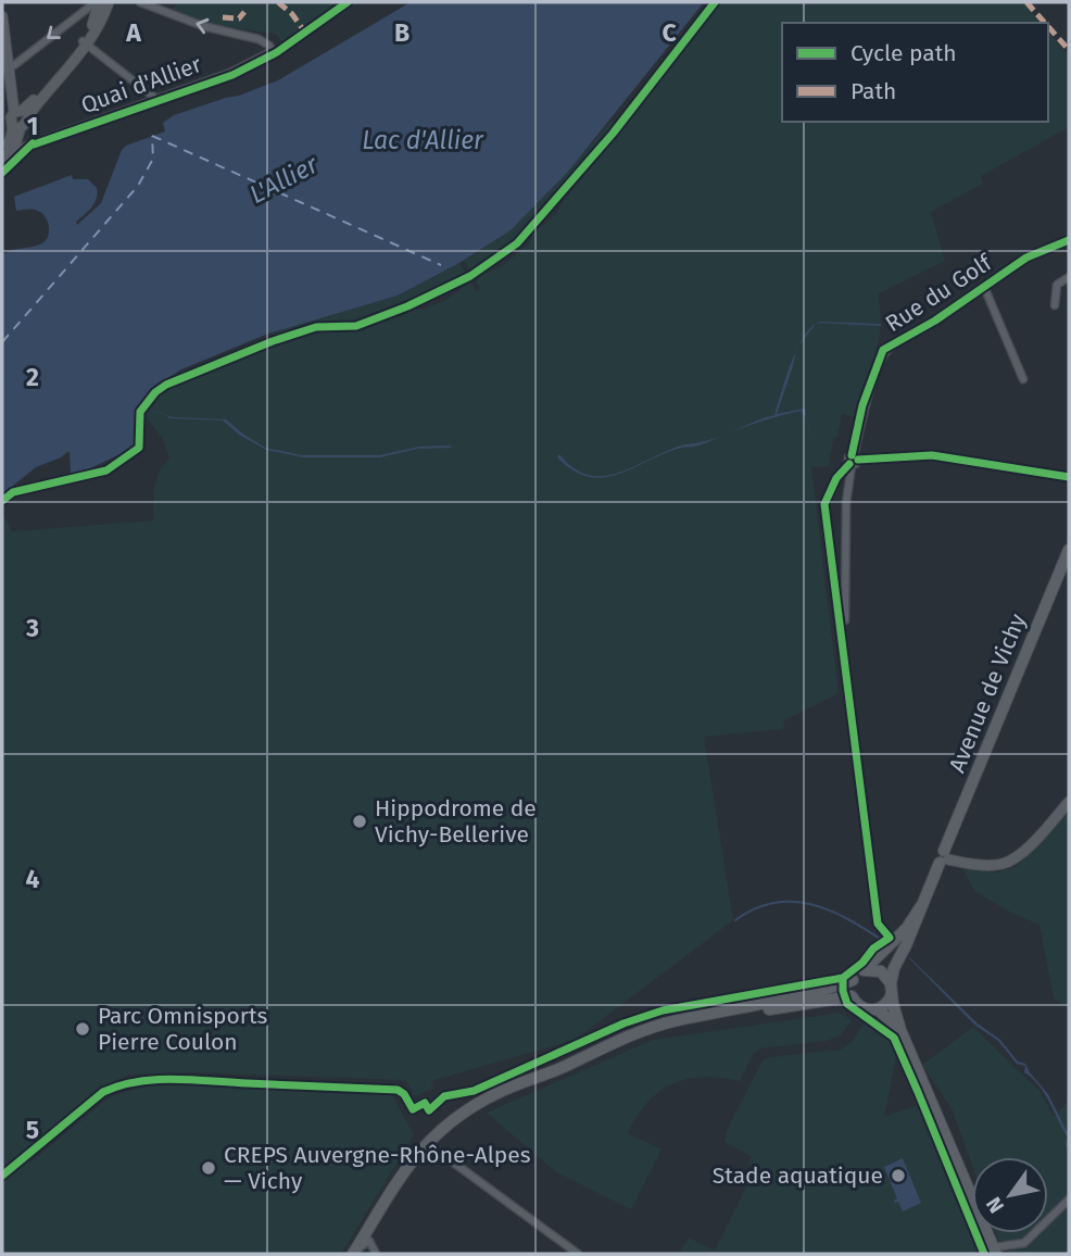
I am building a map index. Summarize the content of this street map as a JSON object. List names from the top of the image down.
{
  "streets": {
    "main road": ["Avenue de Vichy"],
    "street": ["Quai d'Allier", "Rue du Golf"]
  },
  "water": ["Lac d'Allier", "L'Allier"],
  "places": [
    "Hippodrome de Vichy-Bellerive",
    "Parc Omnisports Pierre Coulon",
    "CREPS Auvergne-Rhône-Alpes — Vichy",
    "Stade aquatique"
  ],
  "legend": ["Cycle path", "Path"],
  "north": "bottom left",
  "grid": {
    "columns": ["A", "B", "C"],
    "rows": [
      "1",
      "2",
      "3",
      "4",
      "5"
    ]
  }
}
